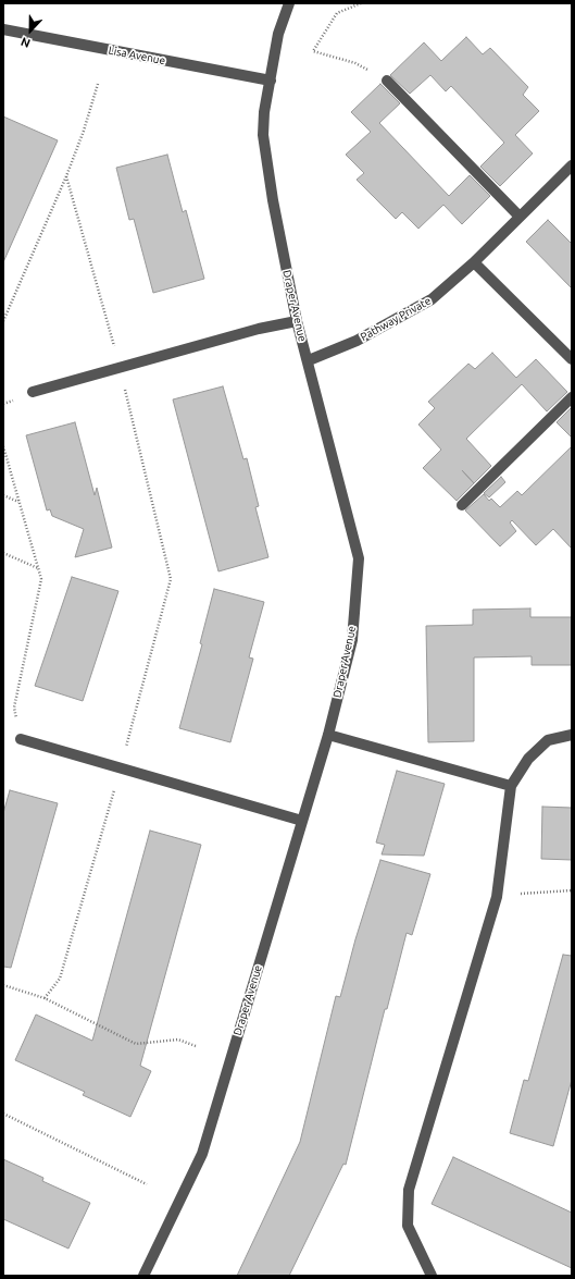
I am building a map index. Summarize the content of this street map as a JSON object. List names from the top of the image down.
{
  "streets": {
    "street": ["Lisa Avenue", "Draper Avenue", "Pathway Private"]
  },
  "crossings": [
    ["Lisa Avenue", "Draper Avenue"],
    ["Draper Avenue", "Pathway Private"]
  ],
  "north": "bottom"
}
